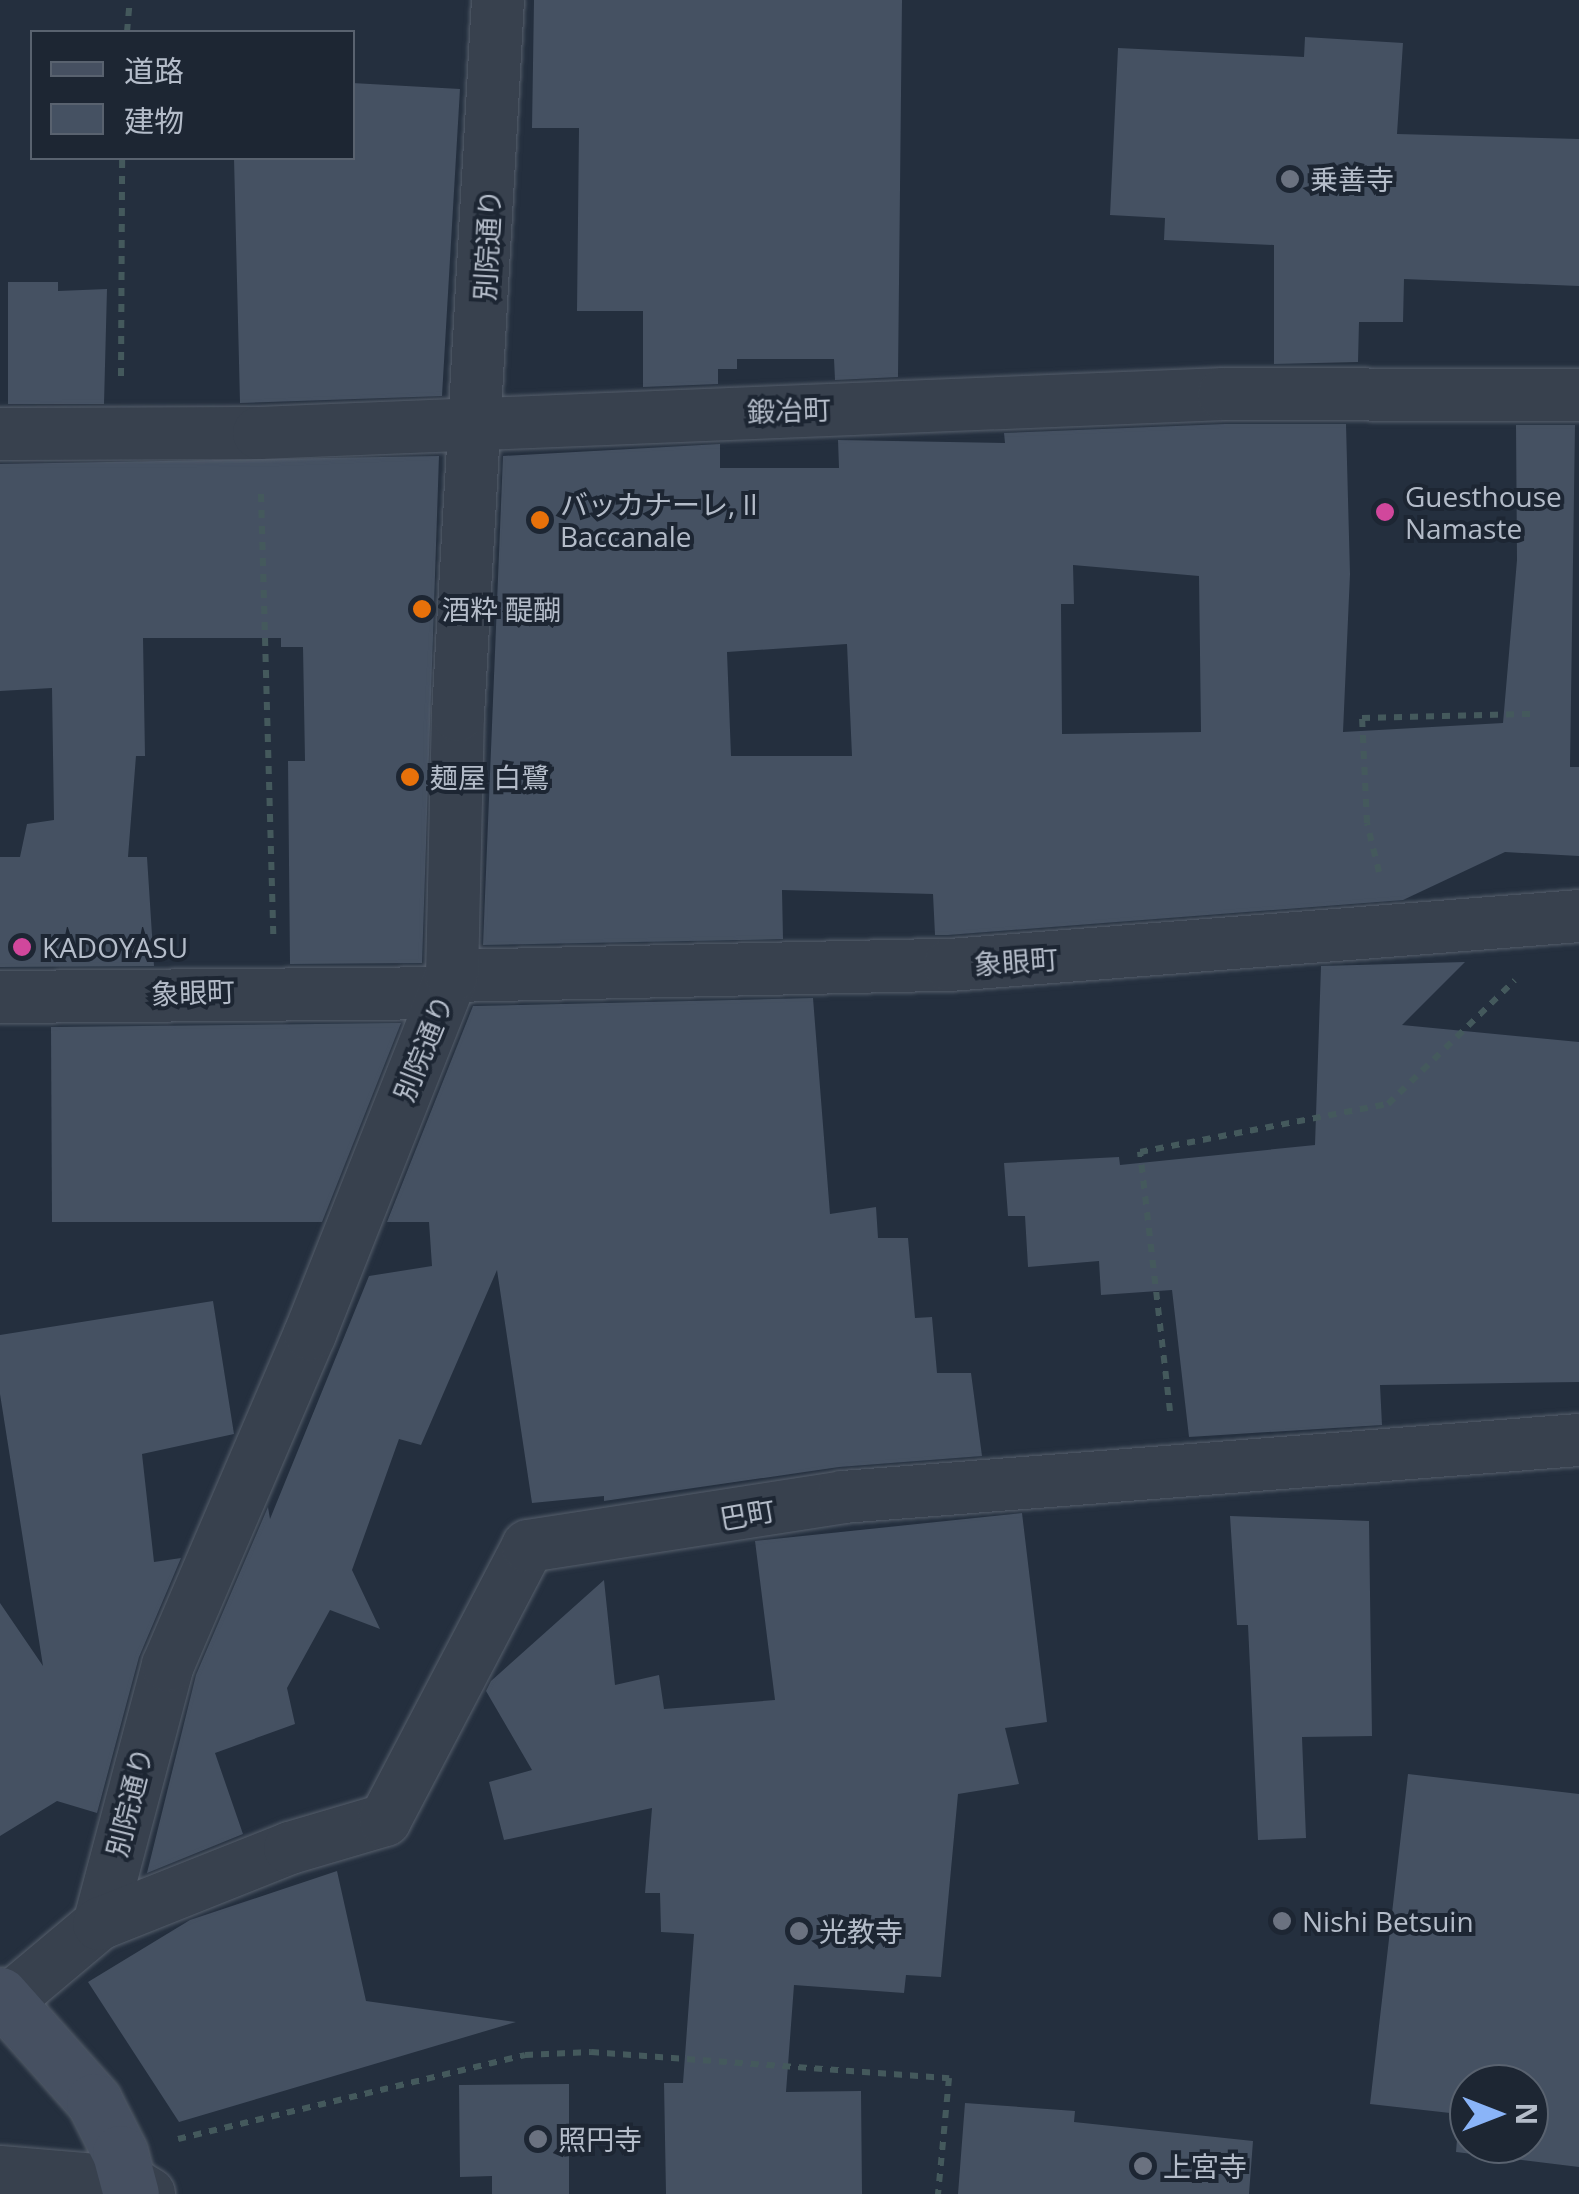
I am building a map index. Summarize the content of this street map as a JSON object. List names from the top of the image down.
{
  "streets": {
    "street": [
      "別院通り",
      "鍛冶町",
      "象眼町",
      "巴町"
    ]
  },
  "crossings": [
    ["別院通り", "鍛冶町"],
    ["別院通り", "象眼町"],
    ["別院通り", "巴町"]
  ],
  "places": [
    "乗善寺",
    "Guesthouse Namaste",
    "バッカナーレ, Il Baccanale",
    "酒粋 醍醐",
    "麺屋 白鷺",
    "KADOYASU",
    "Nishi Betsuin",
    "光教寺",
    "照円寺",
    "上宮寺"
  ],
  "legend": ["道路", "建物"],
  "north": "right"
}
